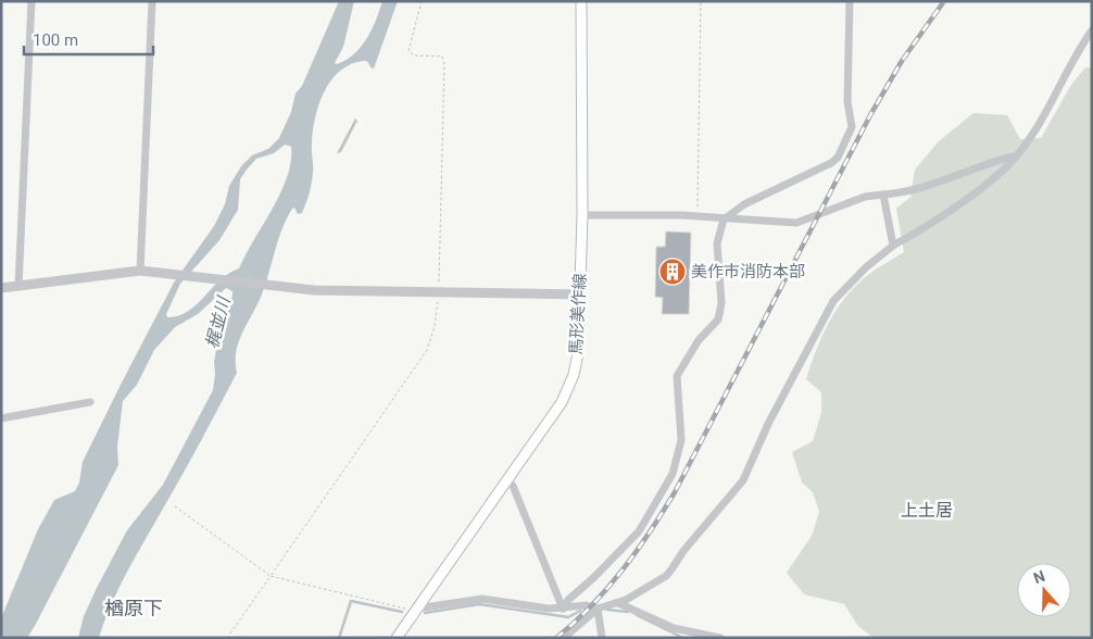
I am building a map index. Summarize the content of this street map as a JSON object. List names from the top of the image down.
{
  "streets": {
    "main road": ["馬形美作線"]
  },
  "districts": ["上土居", "楢原下"],
  "water": ["梶並川"],
  "places": {
    "building": ["美作市消防本部"]
  },
  "scale_bar": "100 m",
  "north": "top"
}
